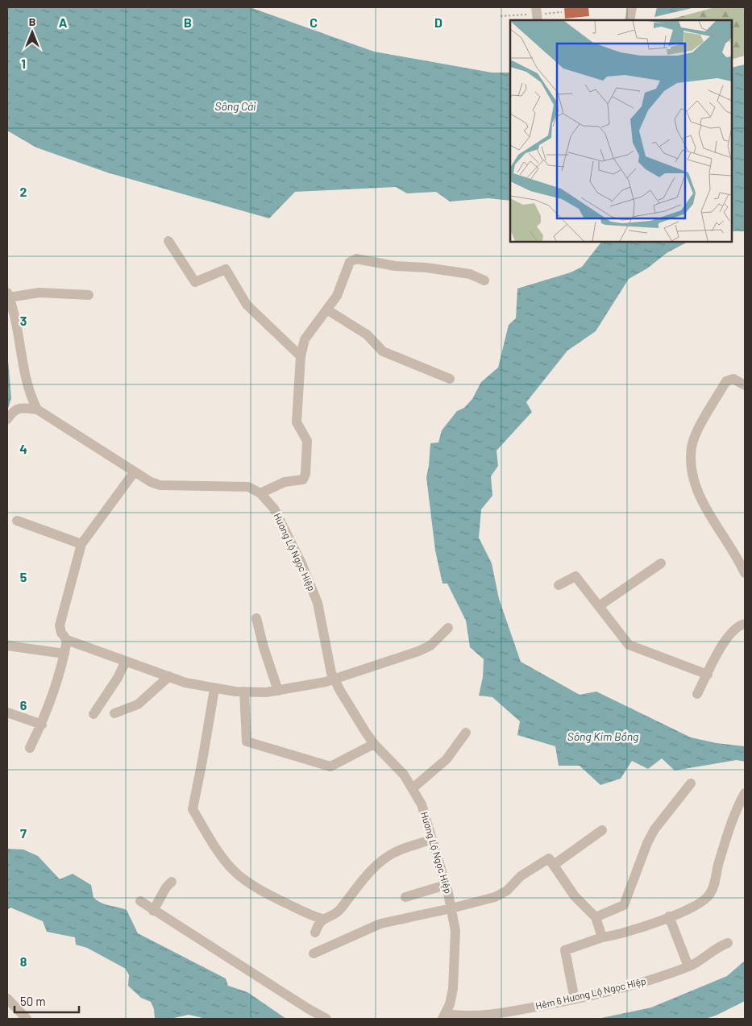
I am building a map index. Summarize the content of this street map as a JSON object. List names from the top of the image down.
{
  "streets": {
    "street": ["Hương Lộ Ngọc Hiệp", "Hẻm 6 Hương Lộ Ngọc Hiệp"]
  },
  "crossings": [
    ["Hương Lộ Ngọc Hiệp", "Hẻm 6 Hương Lộ Ngọc Hiệp"]
  ],
  "water": ["Sông Cái", "Sông Kim Bồng"],
  "scale_bar": "50 m",
  "north": "top",
  "grid": {
    "columns": [
      "A",
      "B",
      "C",
      "D"
    ],
    "rows": [
      "1",
      "2",
      "3",
      "4",
      "5",
      "6",
      "7",
      "8"
    ]
  }
}
